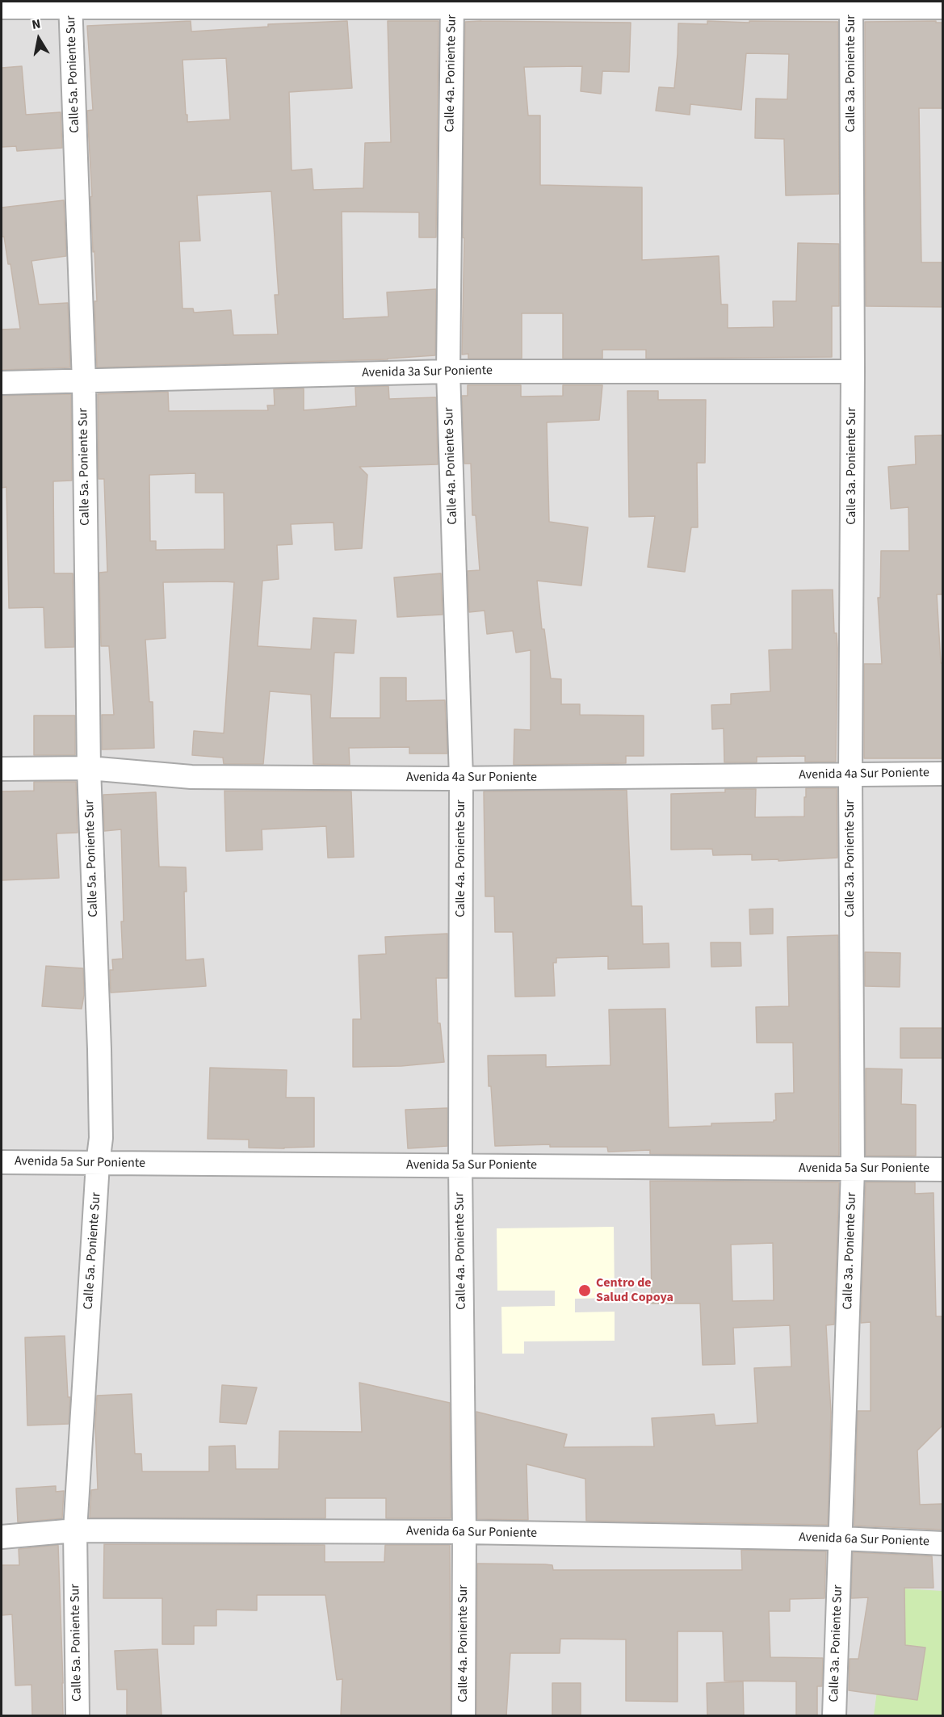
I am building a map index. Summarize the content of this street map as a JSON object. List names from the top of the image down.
{
  "streets": {
    "street": [
      "Calle 4a. Poniente Sur",
      "Calle 3a. Poniente Sur",
      "Calle 5a. Poniente Sur",
      "Avenida 3a Sur Poniente",
      "Avenida 4a Sur Poniente",
      "Avenida 5a Sur Poniente",
      "Avenida 6a Sur Poniente"
    ]
  },
  "crossings": [
    ["Calle 4a. Poniente Sur", "Avenida 3a Sur Poniente"],
    ["Calle 4a. Poniente Sur", "Avenida 4a Sur Poniente"],
    ["Calle 4a. Poniente Sur", "Avenida 5a Sur Poniente"],
    ["Calle 4a. Poniente Sur", "Avenida 6a Sur Poniente"],
    ["Calle 3a. Poniente Sur", "Avenida 3a Sur Poniente"],
    ["Calle 3a. Poniente Sur", "Avenida 4a Sur Poniente"],
    ["Calle 3a. Poniente Sur", "Avenida 5a Sur Poniente"],
    ["Calle 3a. Poniente Sur", "Avenida 6a Sur Poniente"],
    ["Calle 5a. Poniente Sur", "Avenida 3a Sur Poniente"],
    ["Calle 5a. Poniente Sur", "Avenida 4a Sur Poniente"],
    ["Calle 5a. Poniente Sur", "Avenida 5a Sur Poniente"],
    ["Calle 5a. Poniente Sur", "Avenida 6a Sur Poniente"]
  ],
  "places": ["Centro de Salud Copoya"],
  "north": "top"
}
